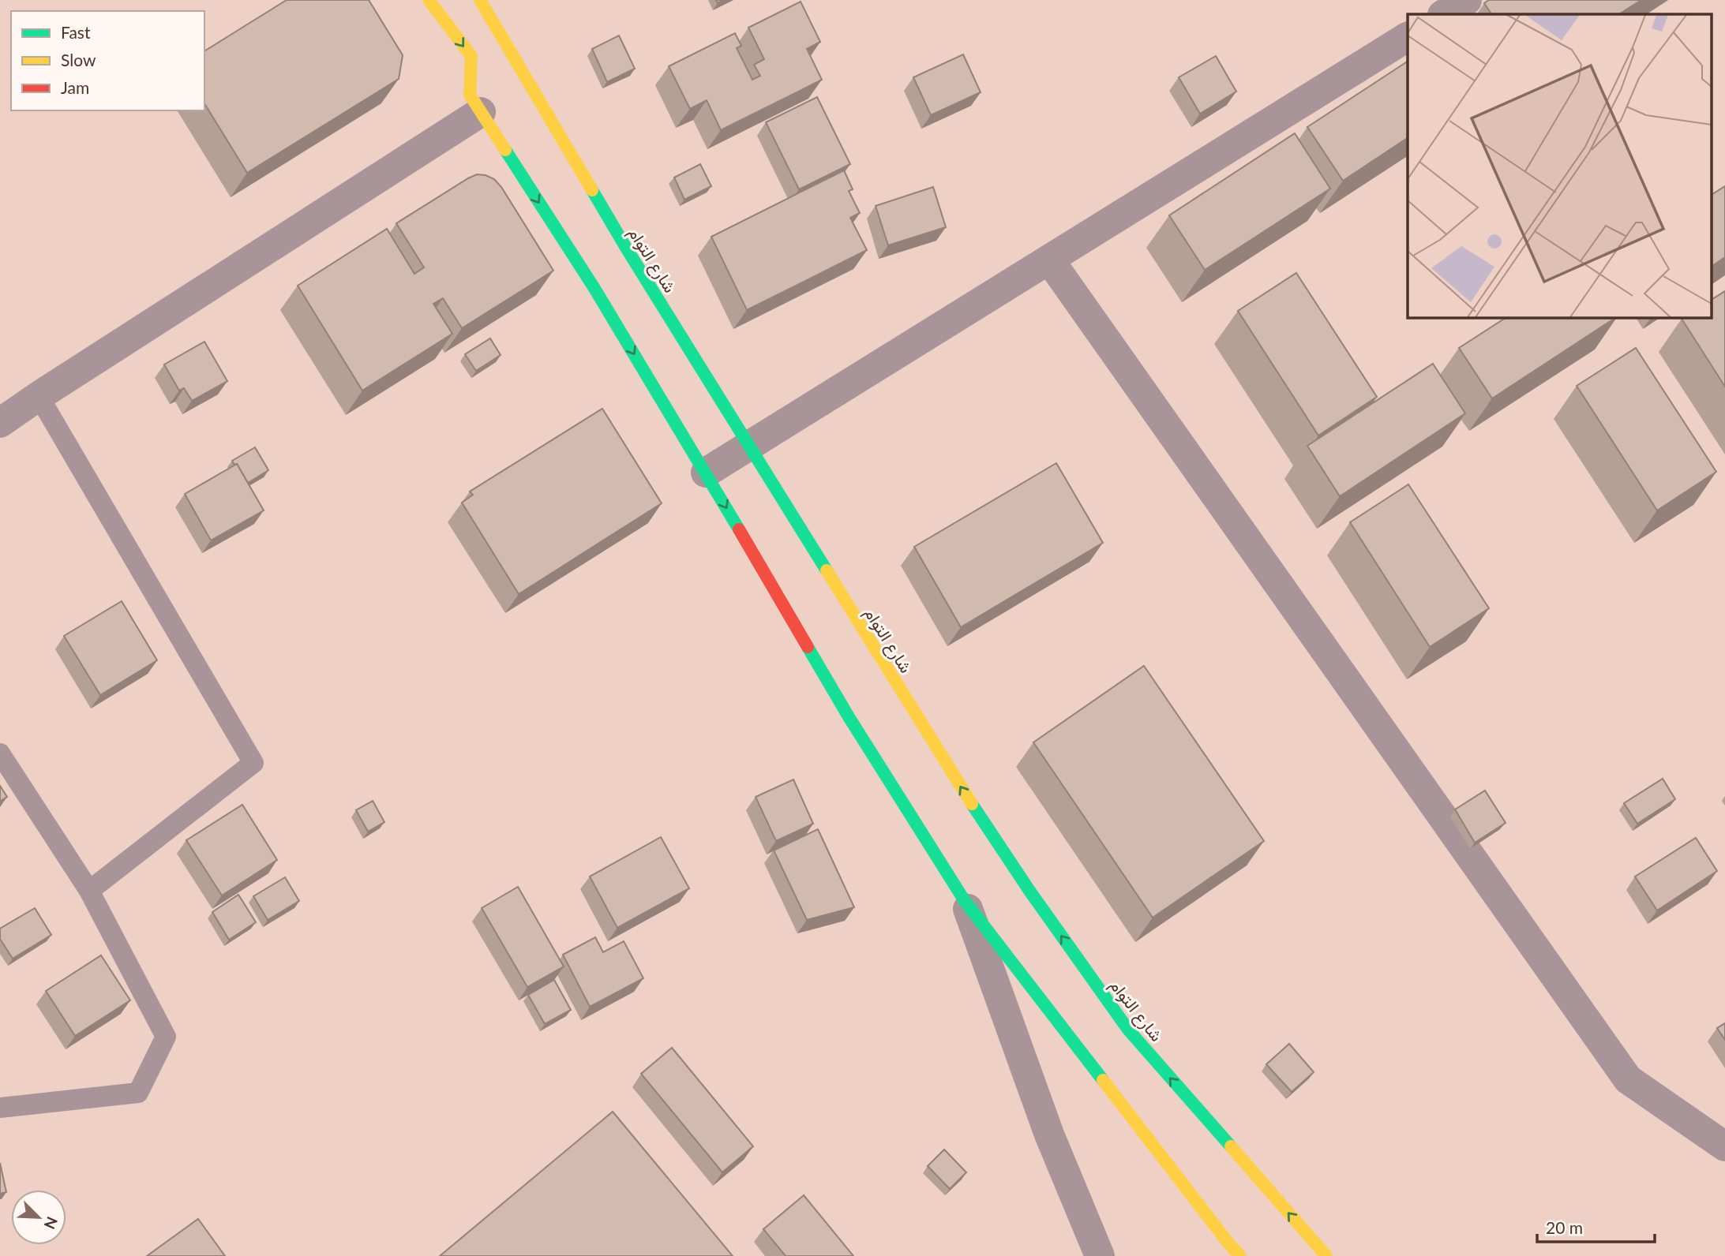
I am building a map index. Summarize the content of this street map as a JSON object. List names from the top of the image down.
{
  "streets": {
    "main road": ["شارع التوام"]
  },
  "legend": ["Fast", "Slow", "Jam"],
  "scale_bar": "20 m",
  "north": "bottom right"
}
